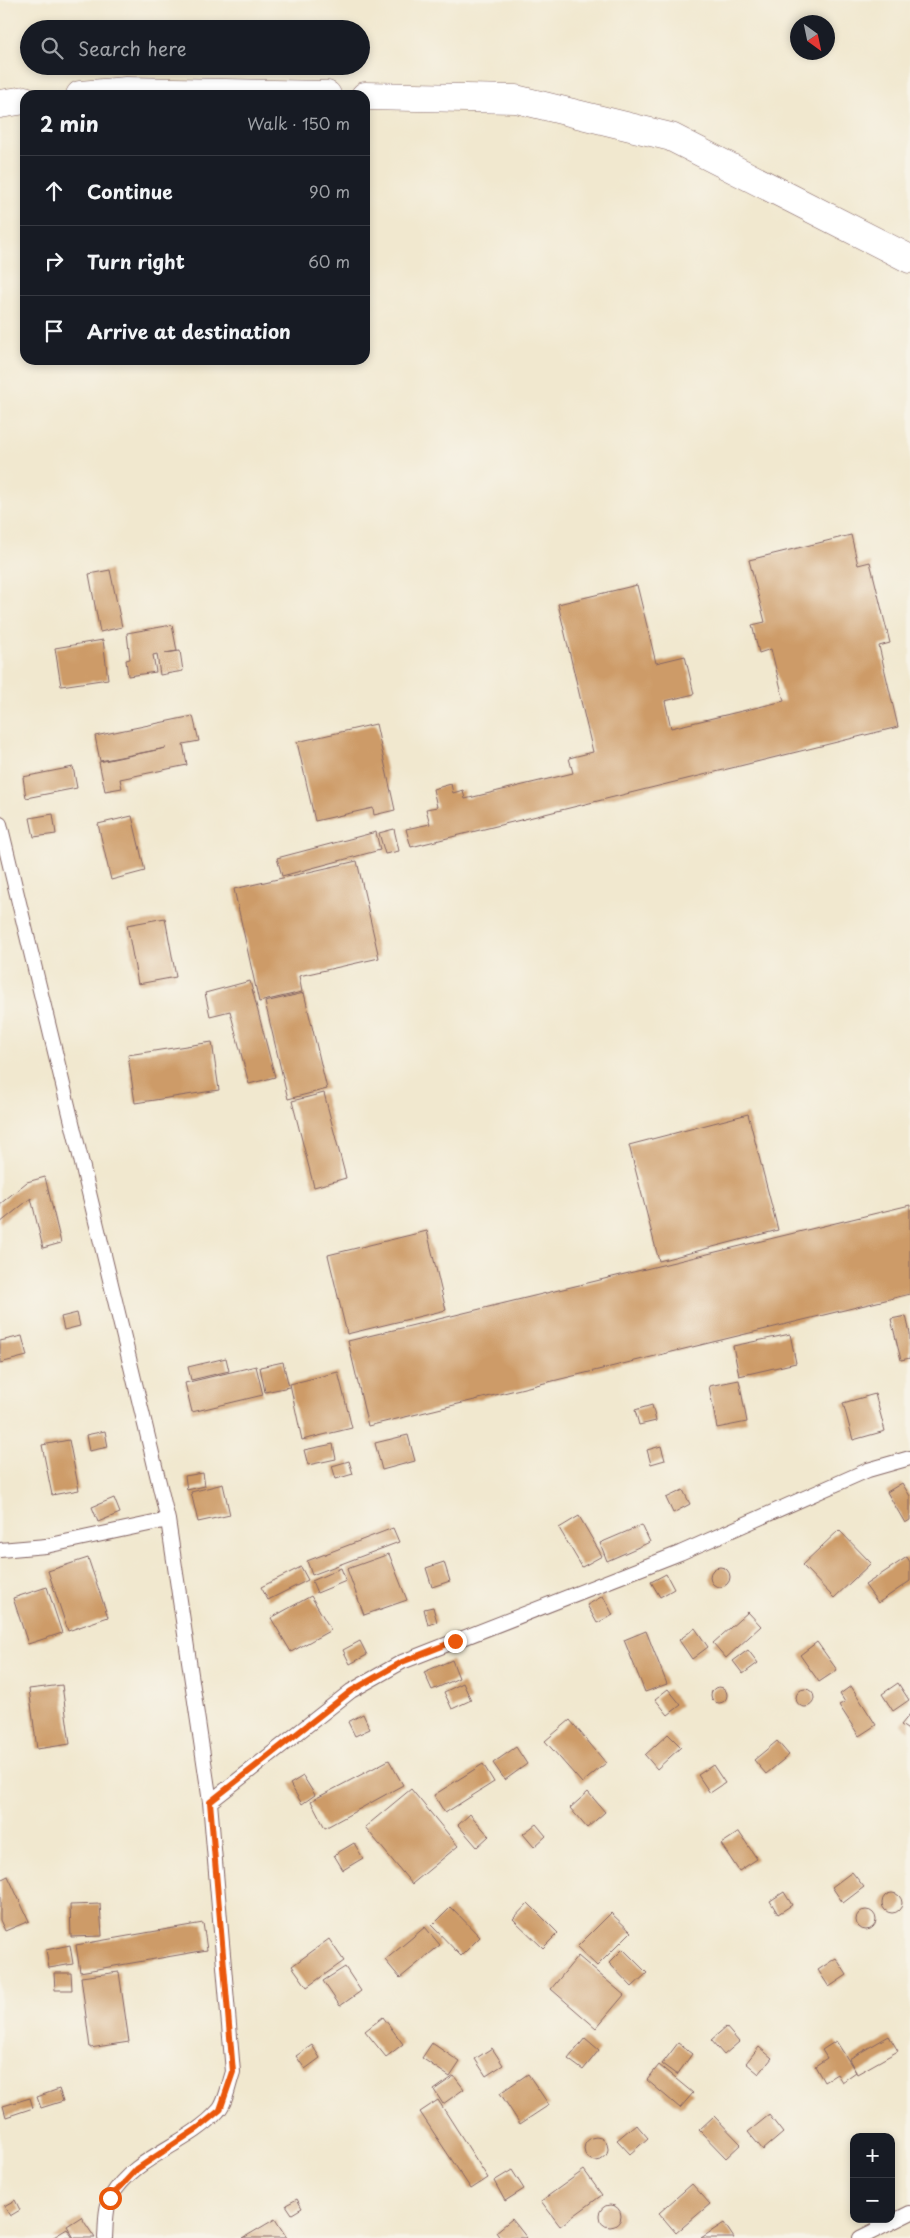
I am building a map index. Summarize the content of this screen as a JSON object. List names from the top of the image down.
{
  "north": "bottom right",
  "page": {
    "search": "Search here",
    "heading": ["2 min", "Walk · 150 m"],
    "list": [
      ["Continue", "90 m"],
      ["Turn right", "60 m"],
      "Arrive at destination"
    ],
    "map_buttons": ["+", "−"]
  }
}
